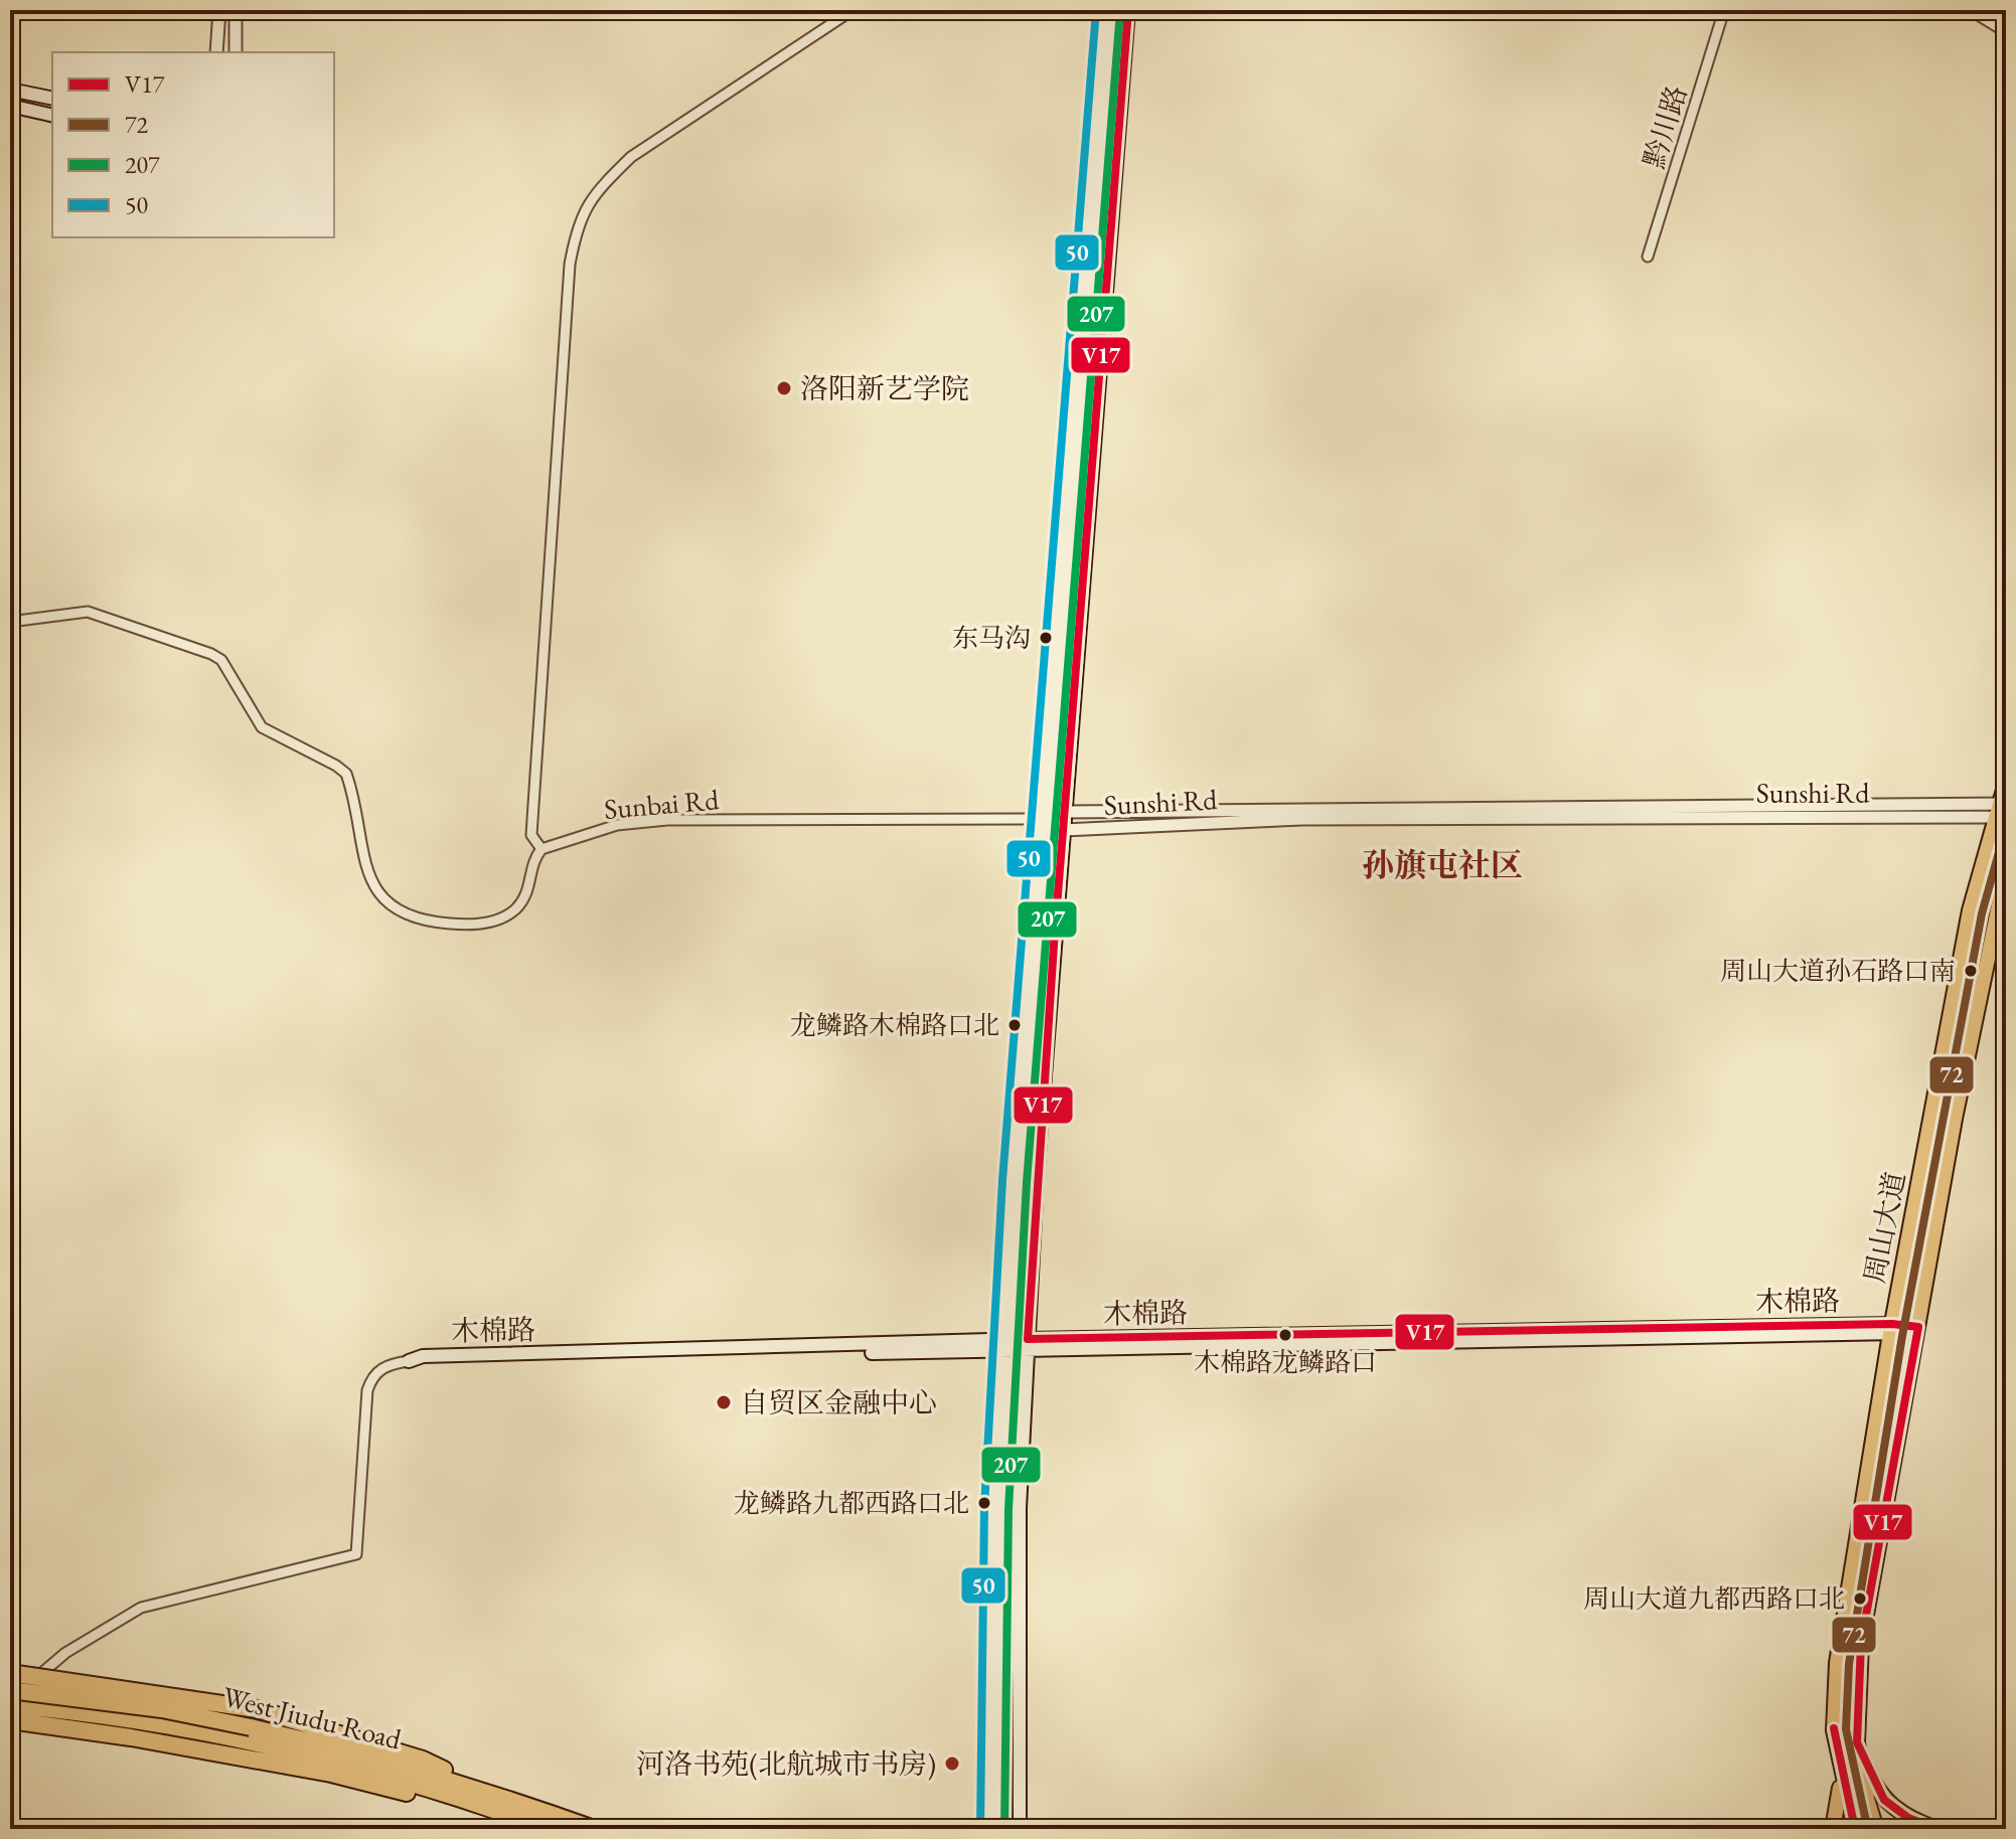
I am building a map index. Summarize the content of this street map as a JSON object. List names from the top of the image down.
{
  "streets": {
    "highway": ["West Jiudu Road"],
    "main road": ["周山大道", "木棉路"],
    "street": ["黔川路", "Sunshi Rd", "Sunbai Rd"]
  },
  "crossings": [
    ["Sunshi Rd", "Sunbai Rd"],
    ["Sunshi Rd", "周山大道"],
    ["周山大道", "木棉路"]
  ],
  "districts": ["孙旗屯社区"],
  "places": [
    "洛阳新艺学院",
    "东马沟",
    "周山大道孙石路口南",
    "龙鳞路木棉路口北",
    "木棉路龙鳞路口",
    "自贸区金融中心",
    "龙鳞路九都西路口北",
    "周山大道九都西路口北",
    "河洛书苑(北航城市书房)"
  ],
  "lines": [
    "transit line V17",
    "transit line 50",
    "transit line 207",
    "transit line 72"
  ],
  "legend": [
    "V17",
    "72",
    "207",
    "50"
  ]
}
